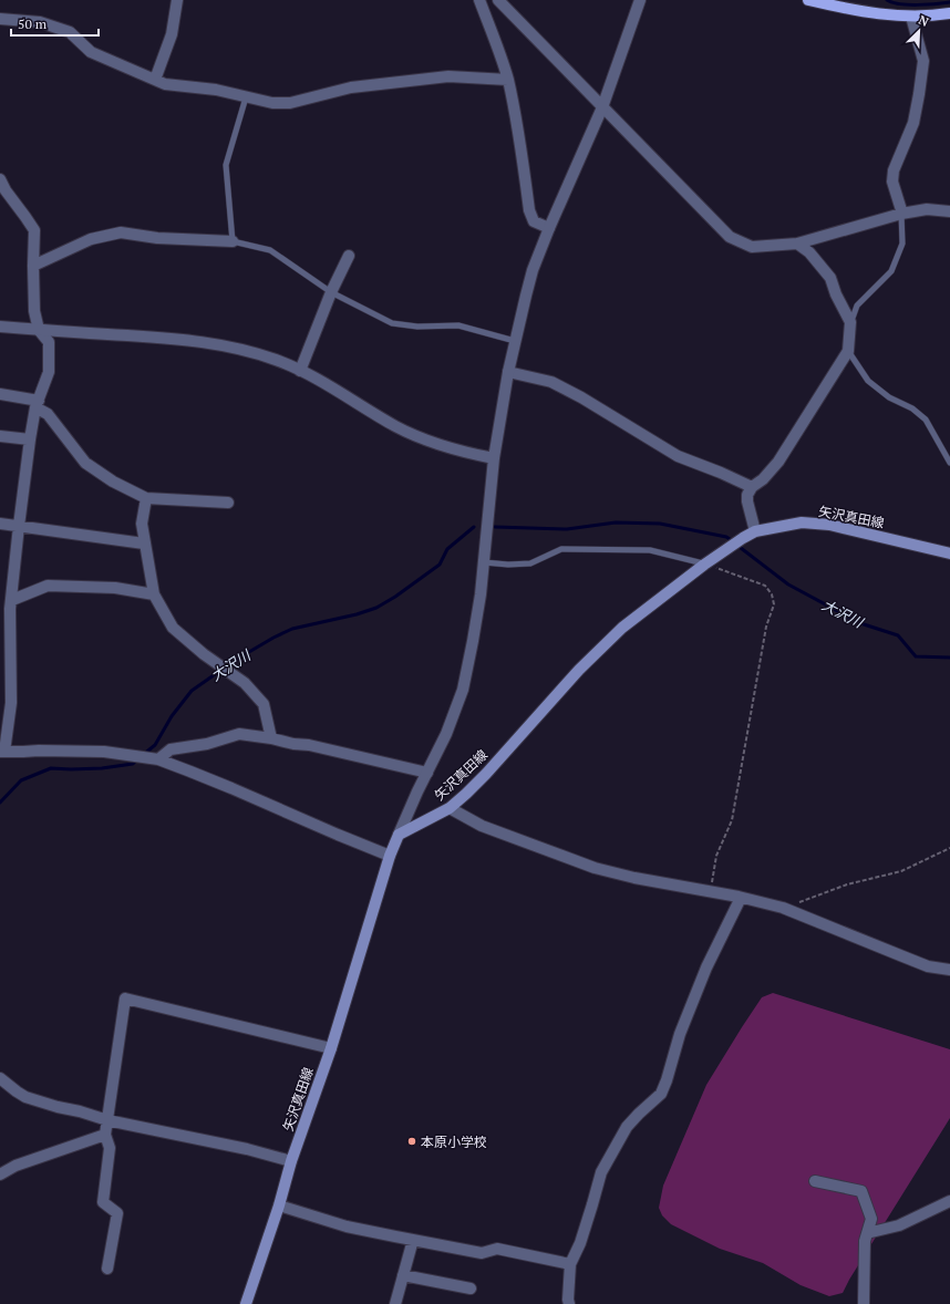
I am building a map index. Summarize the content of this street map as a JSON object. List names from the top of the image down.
{
  "streets": {
    "main road": ["矢沢真田線"]
  },
  "water": ["大沢川"],
  "places": ["本原小学校"],
  "scale_bar": "50 m",
  "north": "top right"
}
